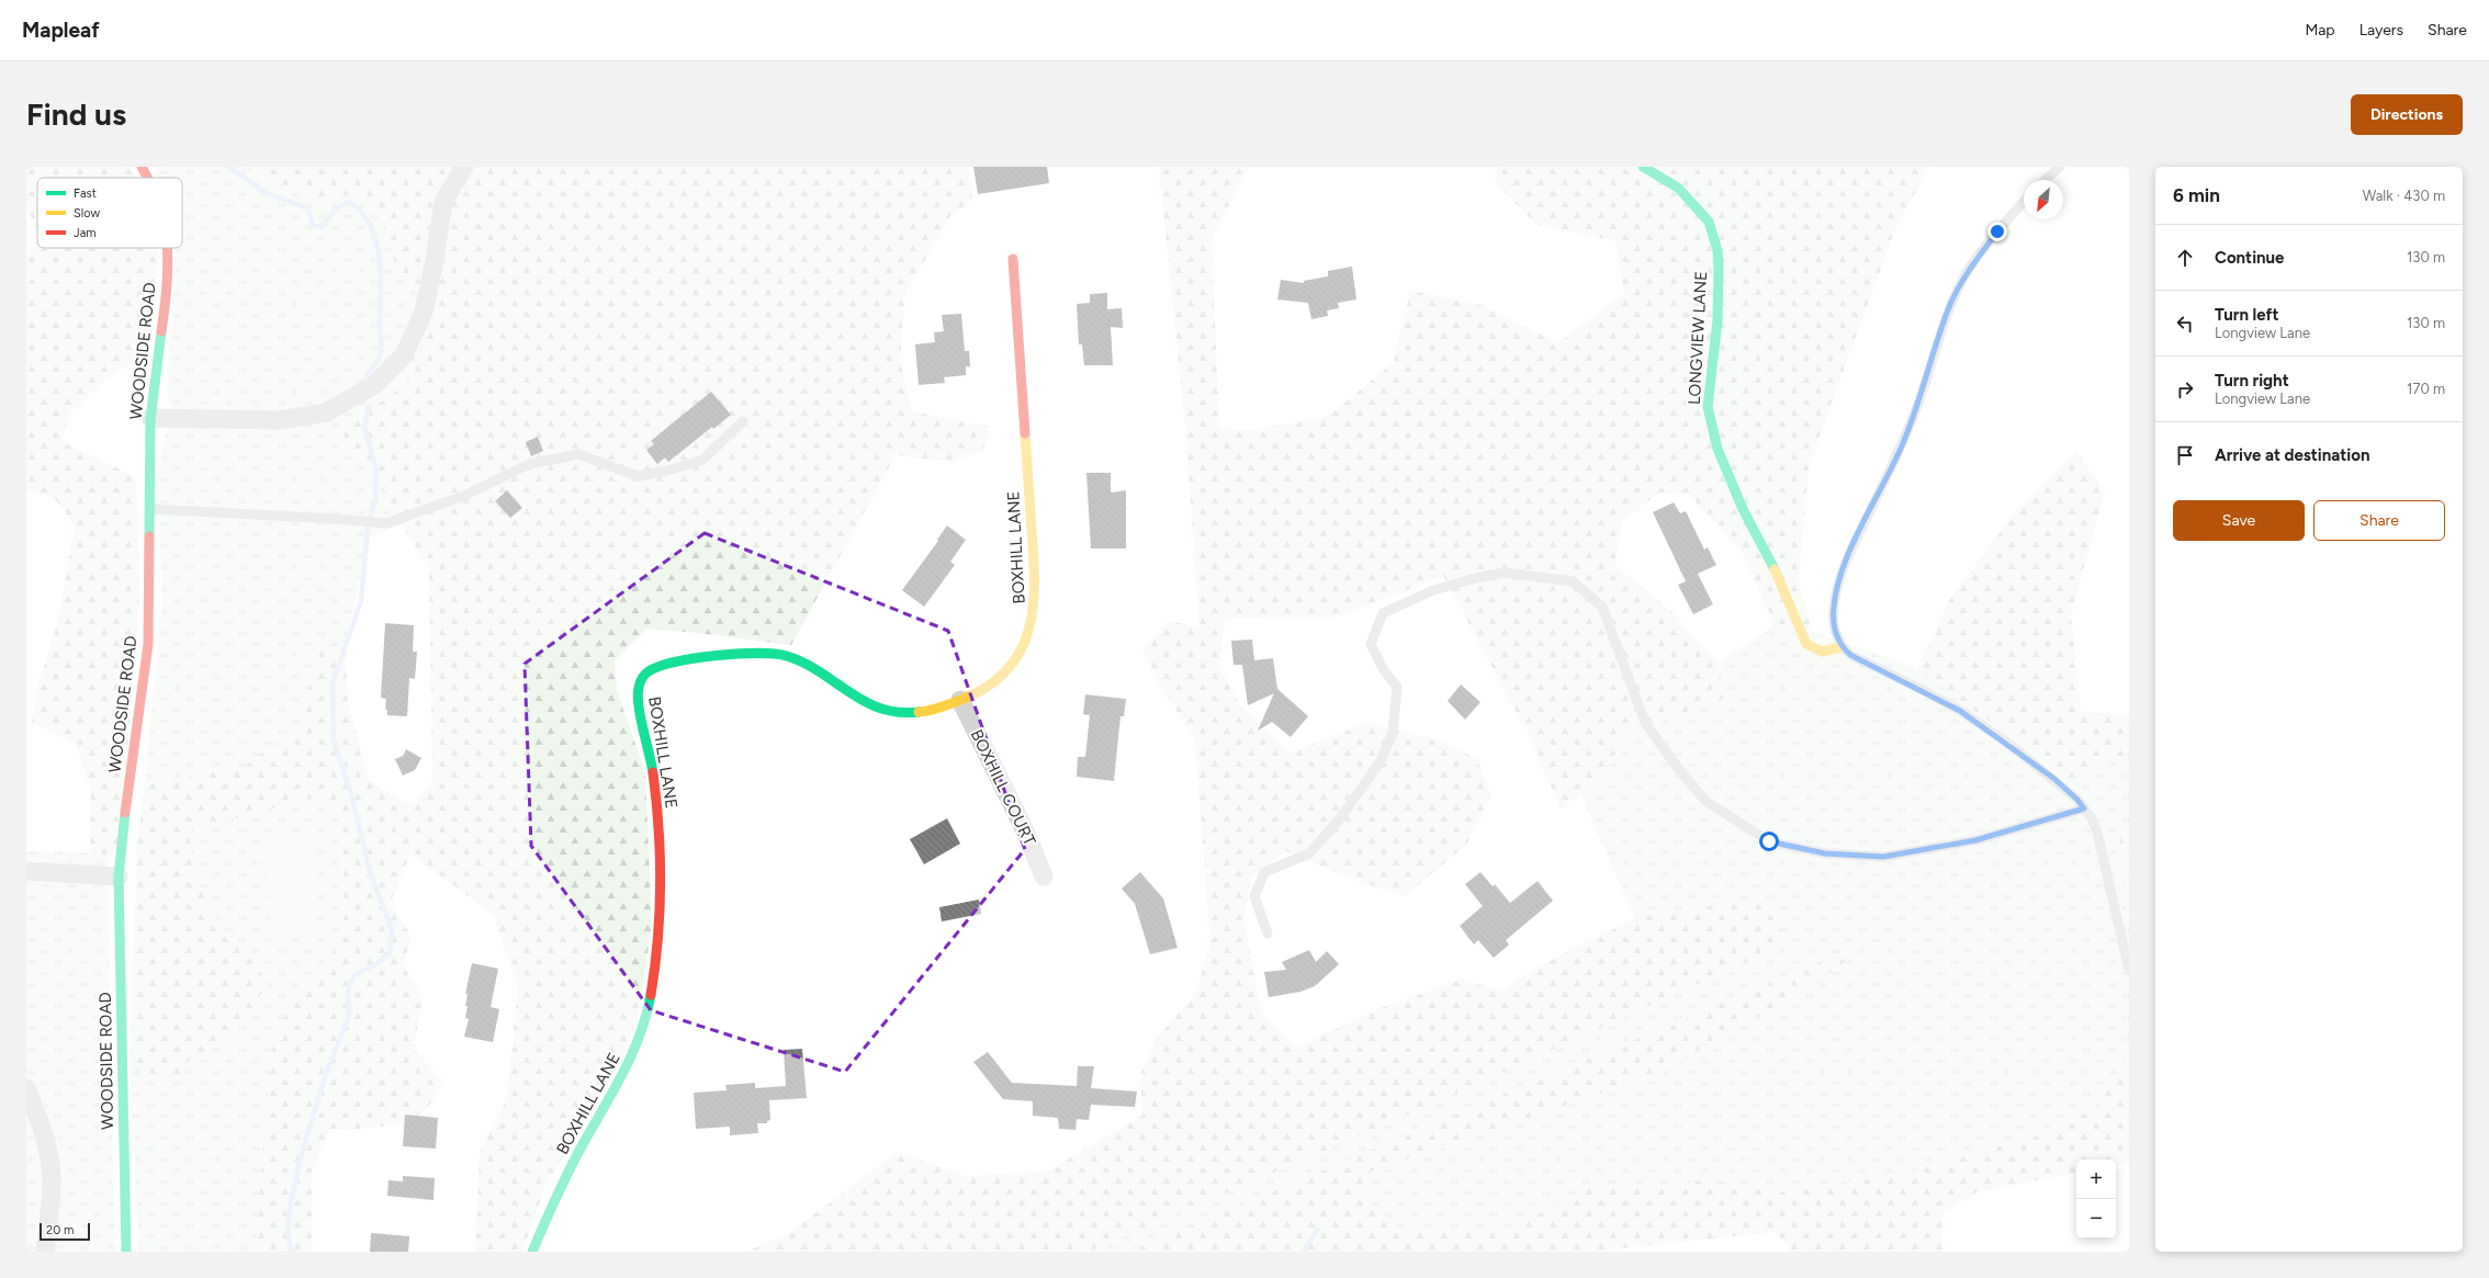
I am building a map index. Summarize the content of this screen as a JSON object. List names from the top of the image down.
{
  "streets": {
    "street": [
      "LONGVIEW LANE",
      "WOODSIDE ROAD",
      "BOXHILL LANE",
      "BOXHILL COURT"
    ]
  },
  "crossings": [
    ["BOXHILL LANE", "BOXHILL COURT"]
  ],
  "legend": ["Fast", "Slow", "Jam"],
  "scale_bar": "20 m",
  "north": "bottom left",
  "page": {
    "header": "Mapleaf",
    "nav": ["Map", "Layers", "Share"],
    "buttons": [
      "Directions",
      ["Save", "Share"]
    ],
    "title": "Find us",
    "heading": ["6 min", "Walk · 430 m"],
    "list": [
      ["Continue", "130 m"],
      ["Turn left", "Longview Lane", "130 m"],
      ["Turn right", "Longview Lane", "170 m"],
      "Arrive at destination"
    ],
    "map_buttons": ["+", "−"],
    "scale": "20 m"
  }
}
